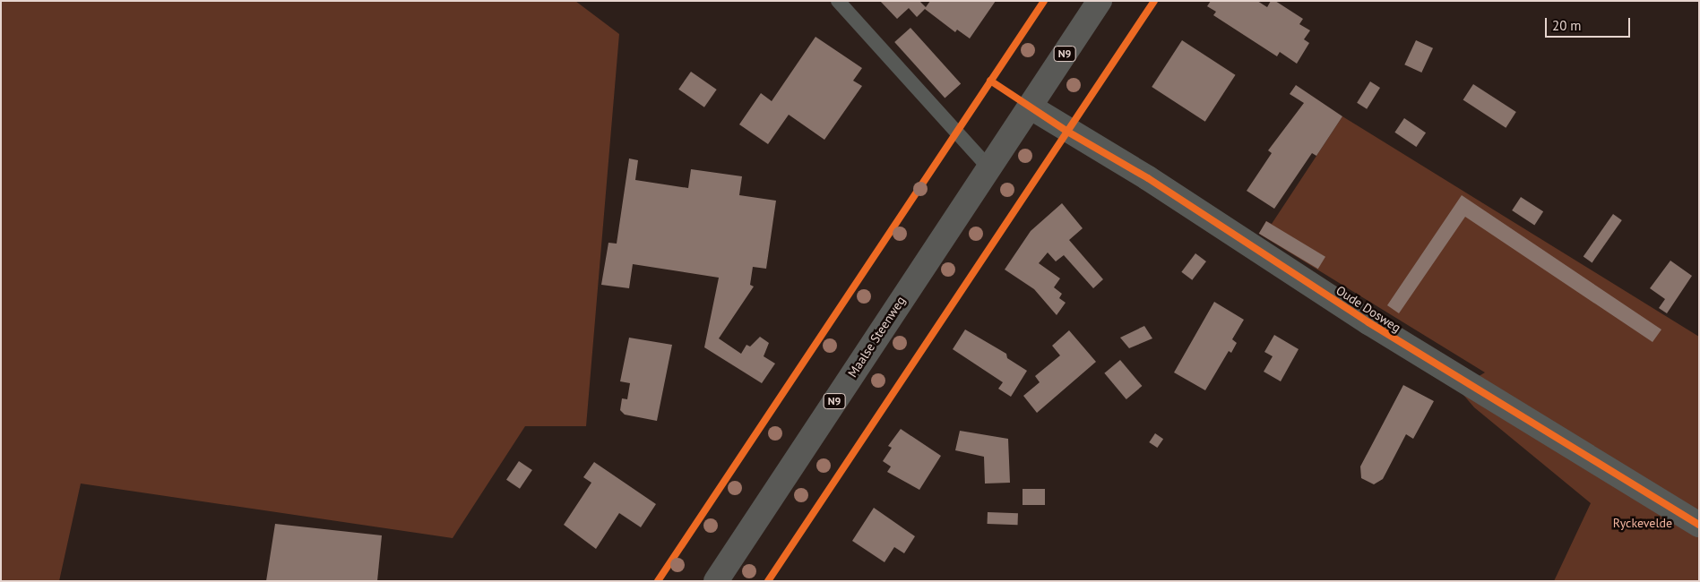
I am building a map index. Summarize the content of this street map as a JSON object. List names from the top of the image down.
{
  "streets": {
    "main road": ["N9", "Maalse Steenweg"],
    "street": ["Oude Dosweg"]
  },
  "crossings": [
    ["N9", "Oude Dosweg"],
    ["N9", "Maalse Steenweg"]
  ],
  "parks": ["Ryckevelde"],
  "scale_bar": "20 m"
}
